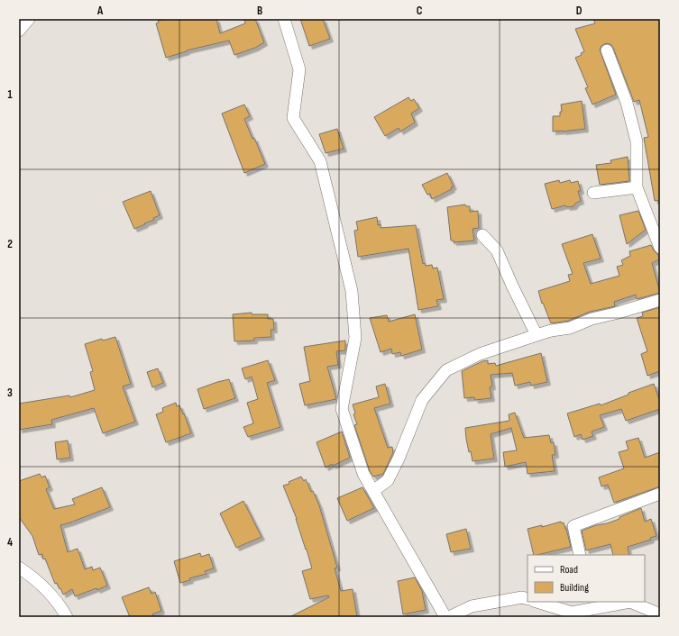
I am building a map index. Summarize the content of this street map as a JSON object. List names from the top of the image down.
{
  "legend": ["Road", "Building"],
  "grid": {
    "columns": [
      "A",
      "B",
      "C",
      "D"
    ],
    "rows": [
      "1",
      "2",
      "3",
      "4"
    ]
  }
}
